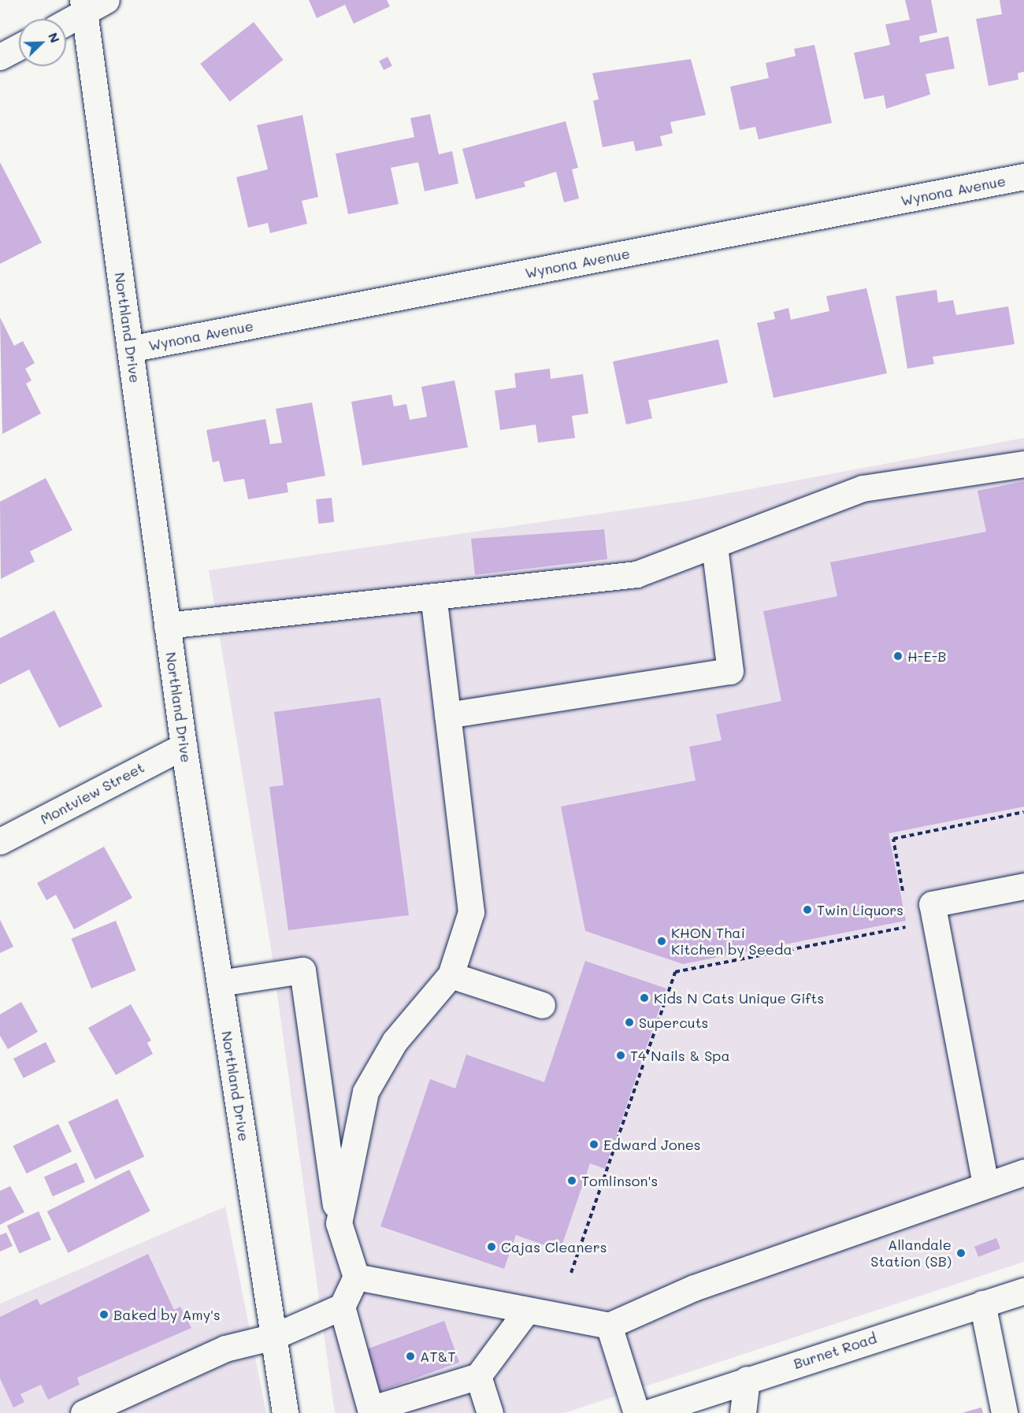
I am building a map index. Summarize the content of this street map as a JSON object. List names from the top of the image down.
{
  "streets": {
    "street": [
      "Wynona Avenue",
      "Northland Drive",
      "Montview Street",
      "Burnet Road"
    ]
  },
  "crossings": [
    ["Wynona Avenue", "Northland Drive"],
    ["Northland Drive", "Montview Street"]
  ],
  "places": [
    "H-E-B",
    "Twin Liquors",
    "KHON Thai Kitchen by Seeda",
    "Kids N Cats Unique Gifts",
    "Supercuts",
    "T4 Nails & Spa",
    "Edward Jones",
    "Tomlinson's",
    "Cajas Cleaners",
    "Allandale Station (SB)",
    "Baked by Amy's",
    "AT&T"
  ],
  "north": "top right"
}
